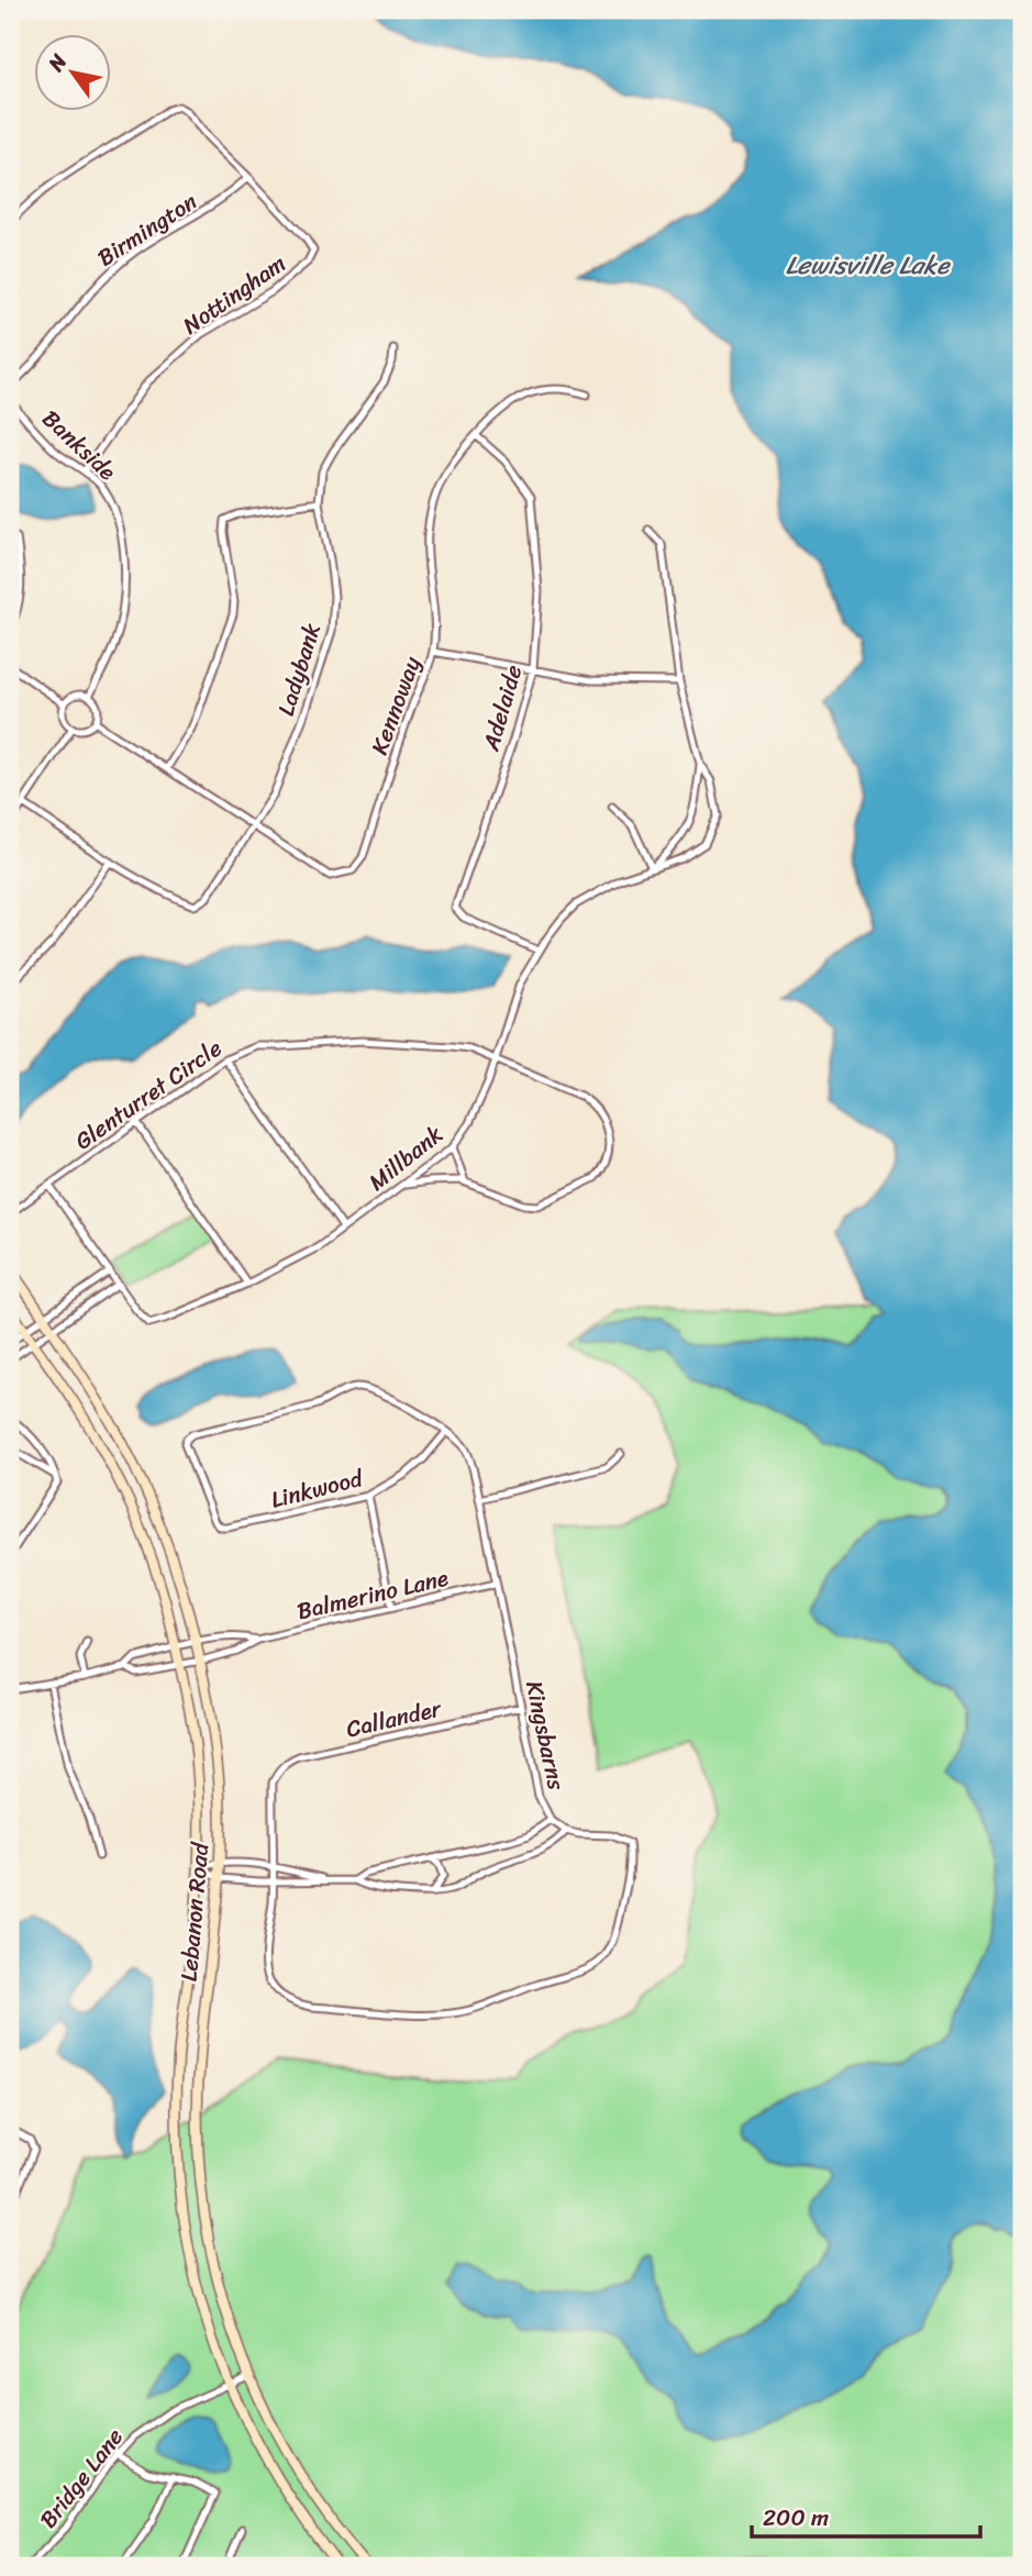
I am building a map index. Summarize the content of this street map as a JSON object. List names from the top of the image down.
{
  "streets": {
    "main road": ["Lebanon Road"],
    "street": [
      "Birmington",
      "Nottingham",
      "Bankside",
      "Ladybank",
      "Kennoway",
      "Adelaide",
      "Glenturret Circle",
      "Millbank",
      "Linkwood",
      "Balmerino Lane",
      "Callander",
      "Kingsbarns",
      "Bridge Lane"
    ]
  },
  "crossings": [
    ["Birmington", "Nottingham"],
    ["Nottingham", "Bankside"],
    ["Ladybank", "Kennoway"],
    ["Kennoway", "Adelaide"],
    ["Adelaide", "Millbank"],
    ["Glenturret Circle", "Millbank"],
    ["Linkwood", "Kingsbarns"],
    ["Balmerino Lane", "Kingsbarns"],
    ["Balmerino Lane", "Lebanon Road"],
    ["Callander", "Kingsbarns"],
    ["Lebanon Road", "Bridge Lane"]
  ],
  "water": ["Lewisville Lake"],
  "scale_bar": "200 m",
  "north": "top left"
}
